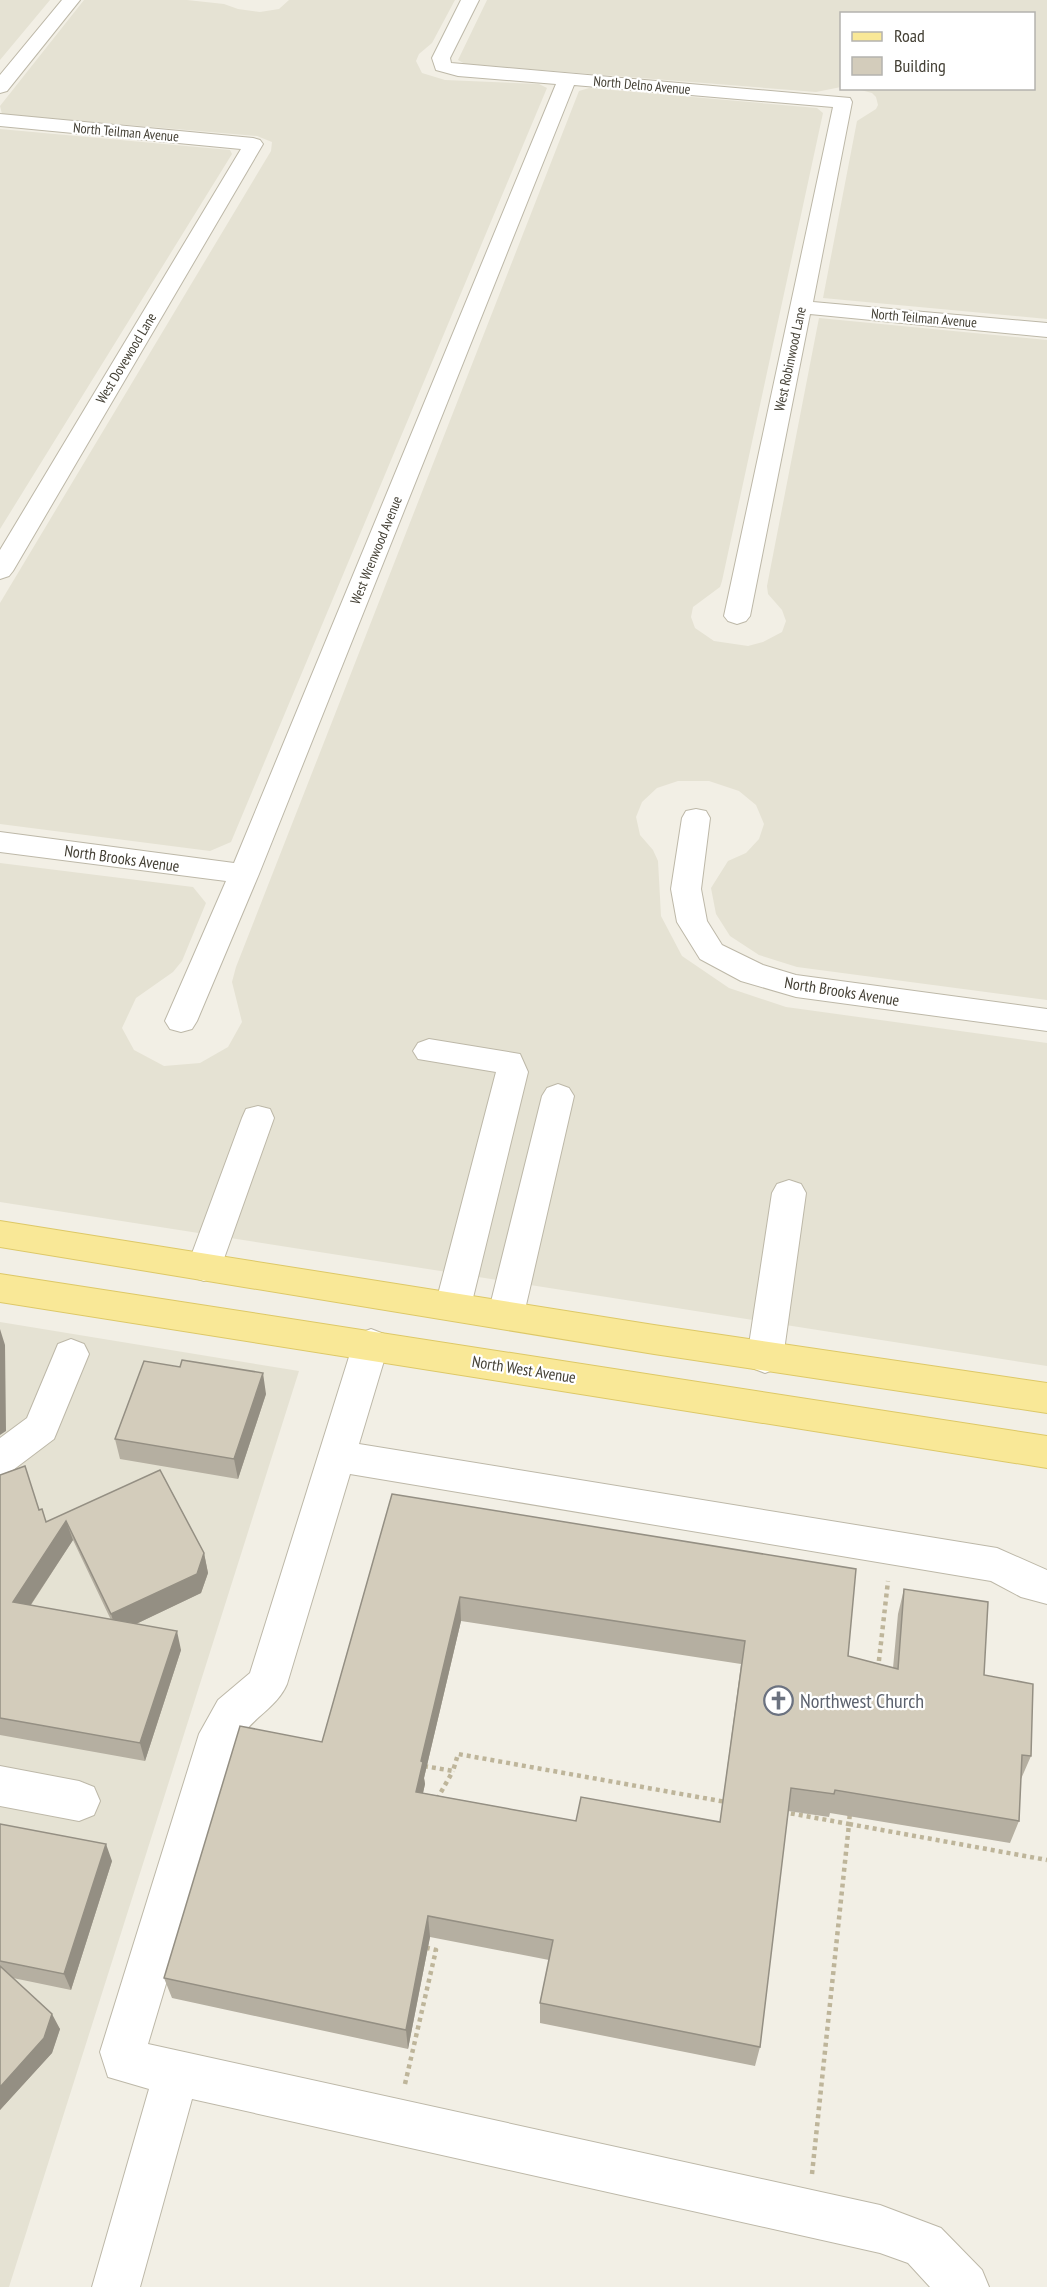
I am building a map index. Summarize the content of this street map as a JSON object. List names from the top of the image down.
{
  "streets": {
    "main road": ["North West Avenue"],
    "street": [
      "North Delno Avenue",
      "North Teilman Avenue",
      "West Dovewood Lane",
      "West Robinwood Lane",
      "West Wrenwood Avenue",
      "North Brooks Avenue"
    ]
  },
  "crossings": [
    ["North Delno Avenue", "West Robinwood Lane"],
    ["North Delno Avenue", "West Wrenwood Avenue"],
    ["North Teilman Avenue", "West Dovewood Lane"],
    ["North Teilman Avenue", "West Robinwood Lane"],
    ["West Wrenwood Avenue", "North Brooks Avenue"]
  ],
  "places": {
    "church": ["Northwest Church"]
  },
  "legend": ["Road", "Building"]
}
